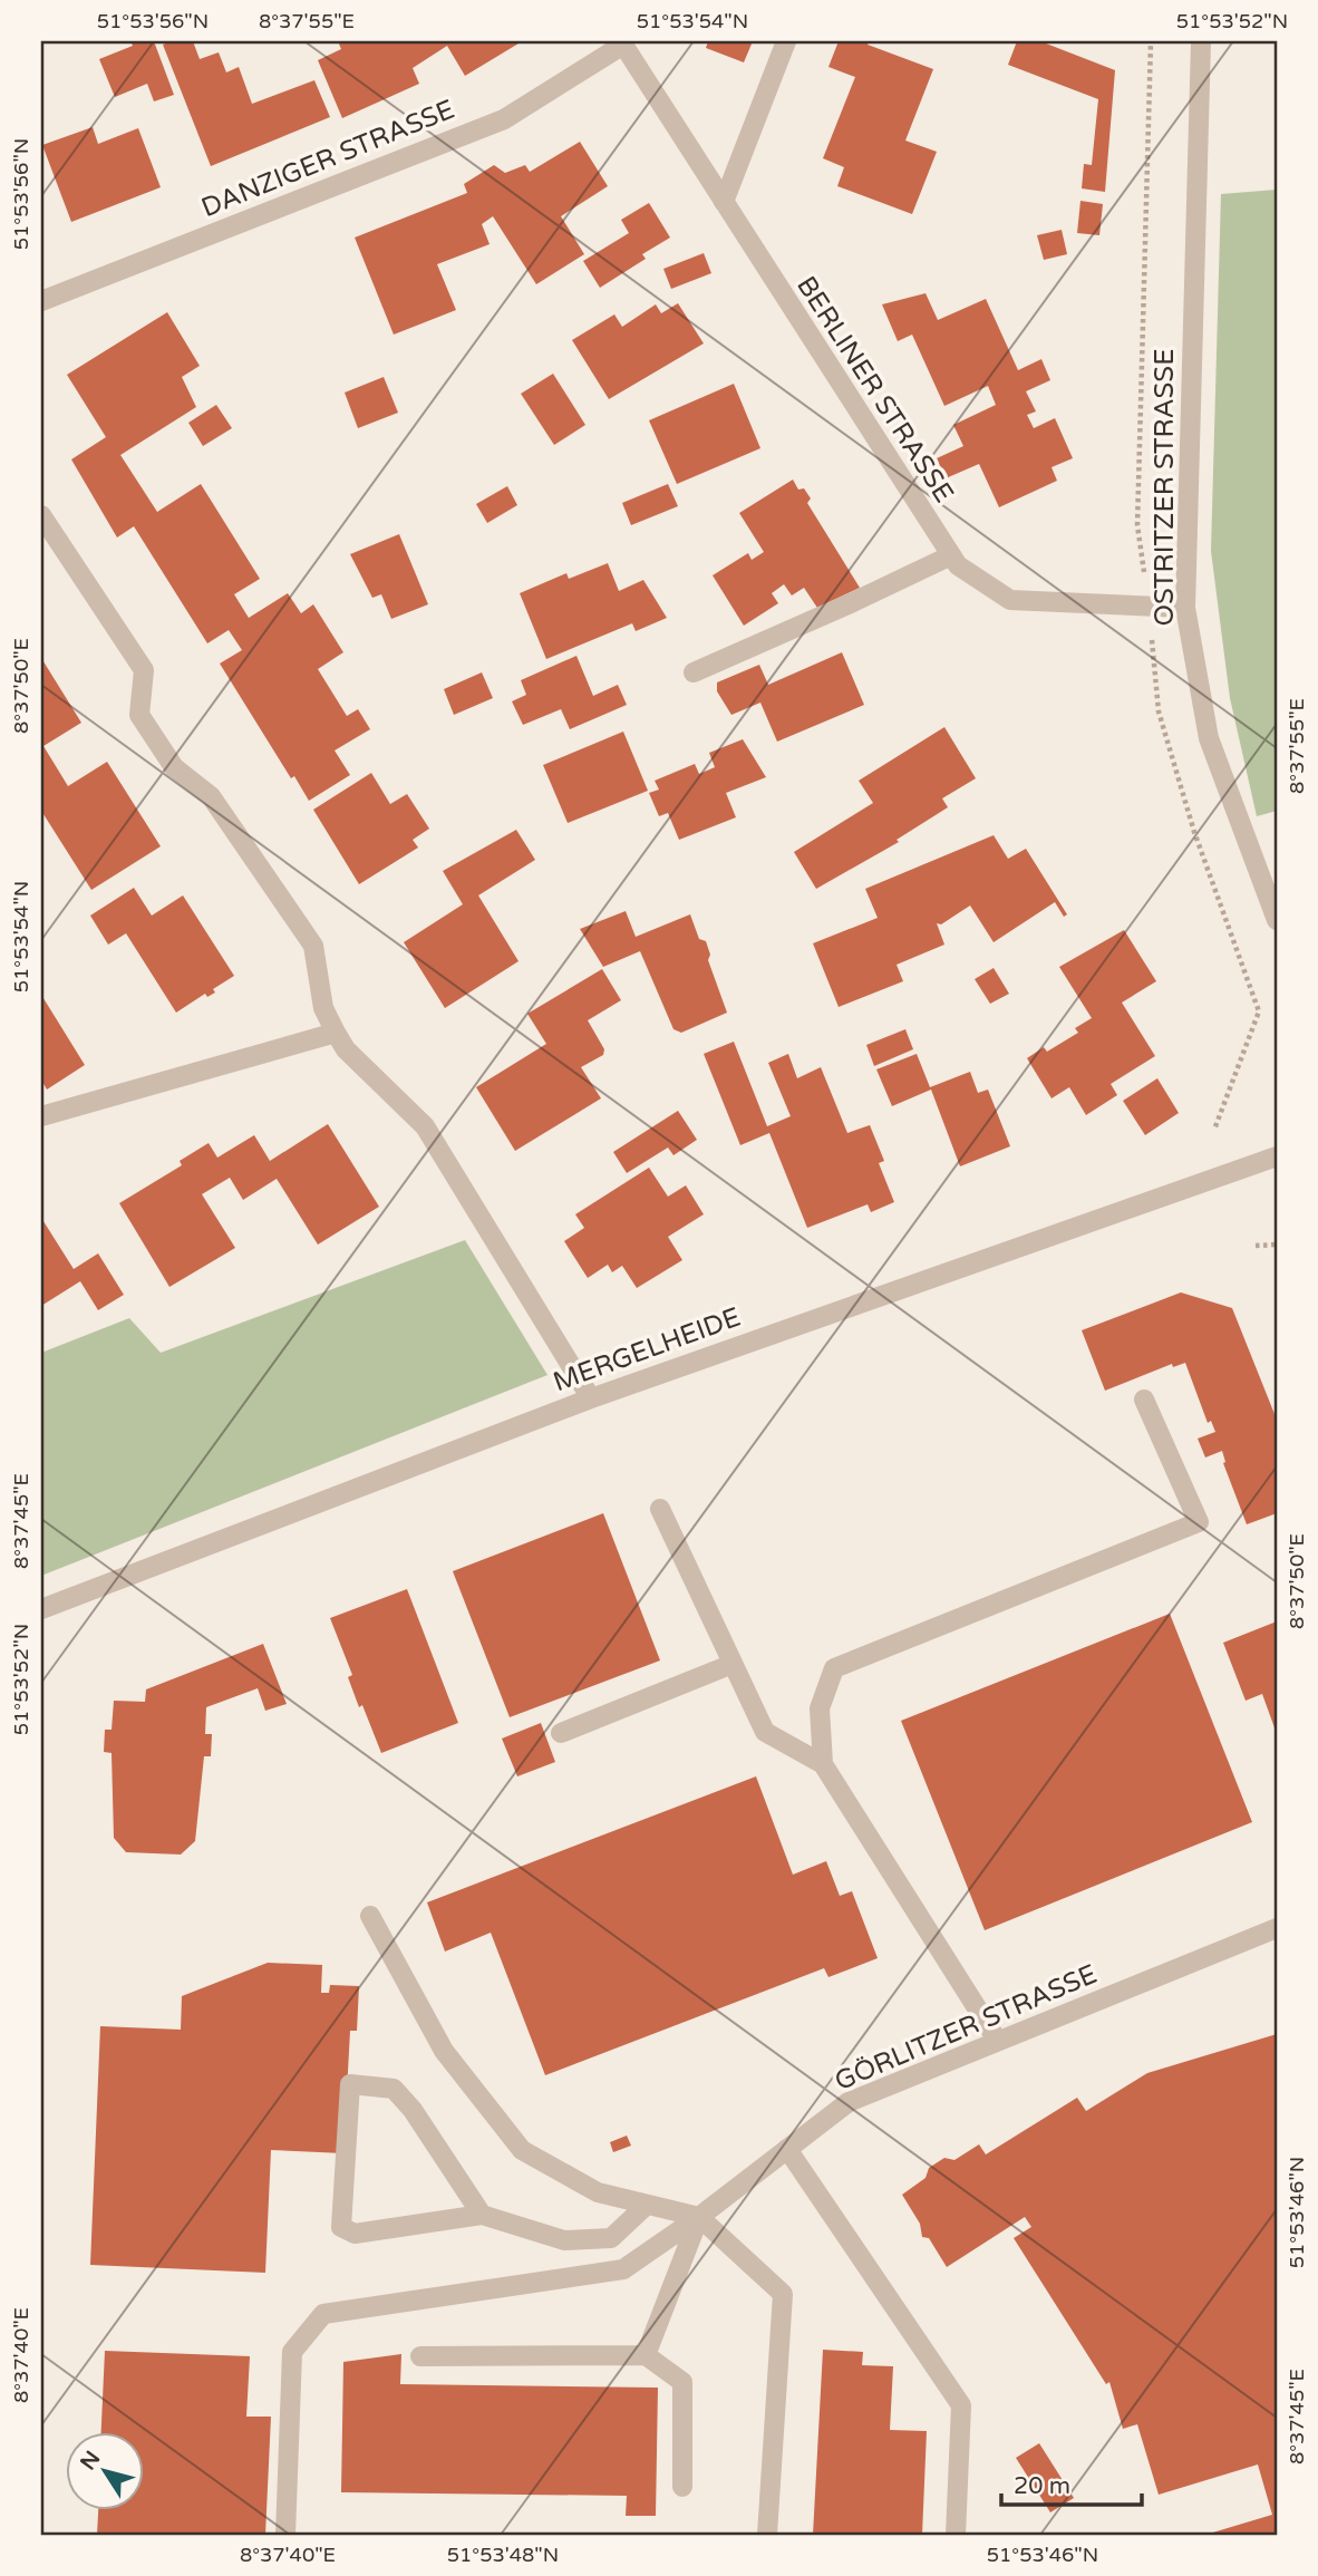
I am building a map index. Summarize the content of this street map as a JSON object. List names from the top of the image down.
{
  "streets": {
    "street": [
      "DANZIGER STRASSE",
      "BERLINER STRASSE",
      "OSTRITZER STRASSE",
      "MERGELHEIDE",
      "GÖRLITZER STRASSE"
    ]
  },
  "crossings": [
    ["DANZIGER STRASSE", "BERLINER STRASSE"],
    ["BERLINER STRASSE", "OSTRITZER STRASSE"]
  ],
  "scale_bar": "20 m",
  "north": "top left",
  "coordinates": [
    "51°53'56\"N",
    "8°37'55\"E",
    "51°53'54\"N",
    "51°53'52\"N",
    "8°37'50\"E",
    "8°37'45\"E",
    "51°53'46\"N",
    "8°37'40\"E",
    "51°53'48\"N"
  ]
}
